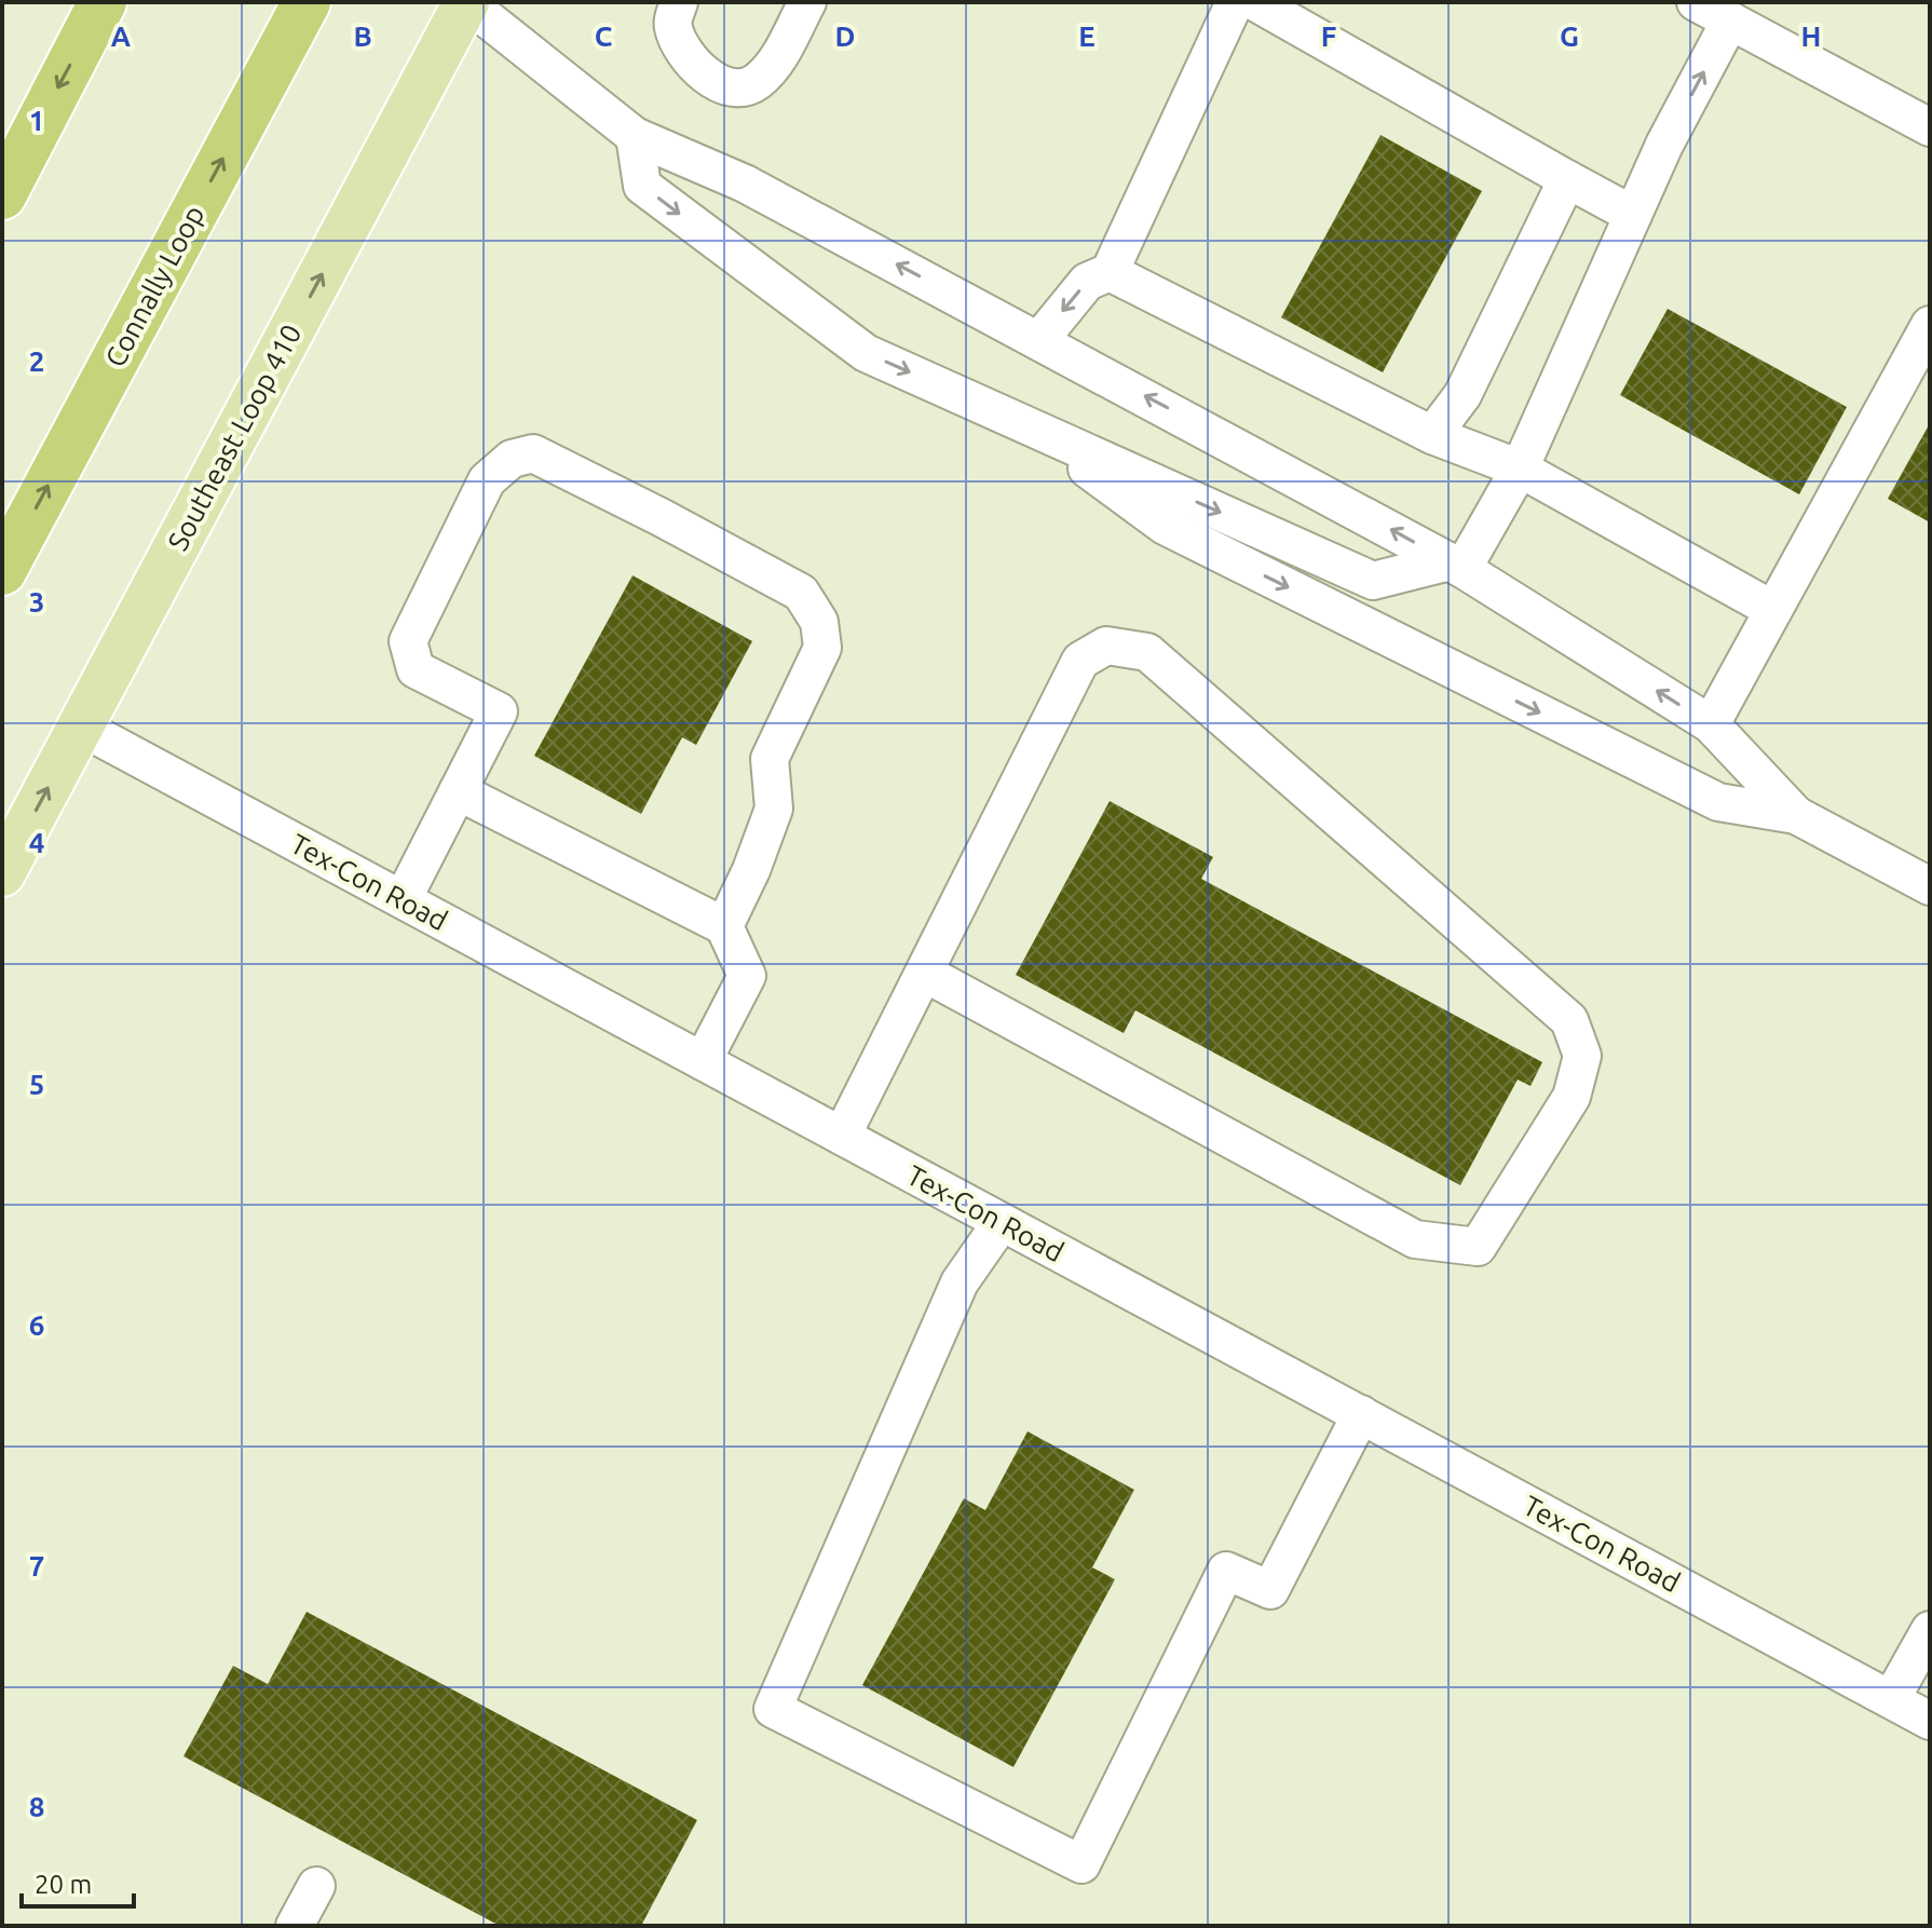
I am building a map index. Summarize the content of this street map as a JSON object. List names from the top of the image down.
{
  "streets": {
    "highway": ["Connally Loop"],
    "main road": ["Southeast Loop 410"],
    "street": ["Tex-Con Road"]
  },
  "crossings": [
    ["Southeast Loop 410", "Tex-Con Road"]
  ],
  "one_way": ["Southeast Loop 410"],
  "scale_bar": "20 m",
  "grid": {
    "columns": [
      "A",
      "B",
      "C",
      "D",
      "E",
      "F",
      "G",
      "H"
    ],
    "rows": [
      "1",
      "2",
      "3",
      "4",
      "5",
      "6",
      "7",
      "8"
    ]
  }
}
